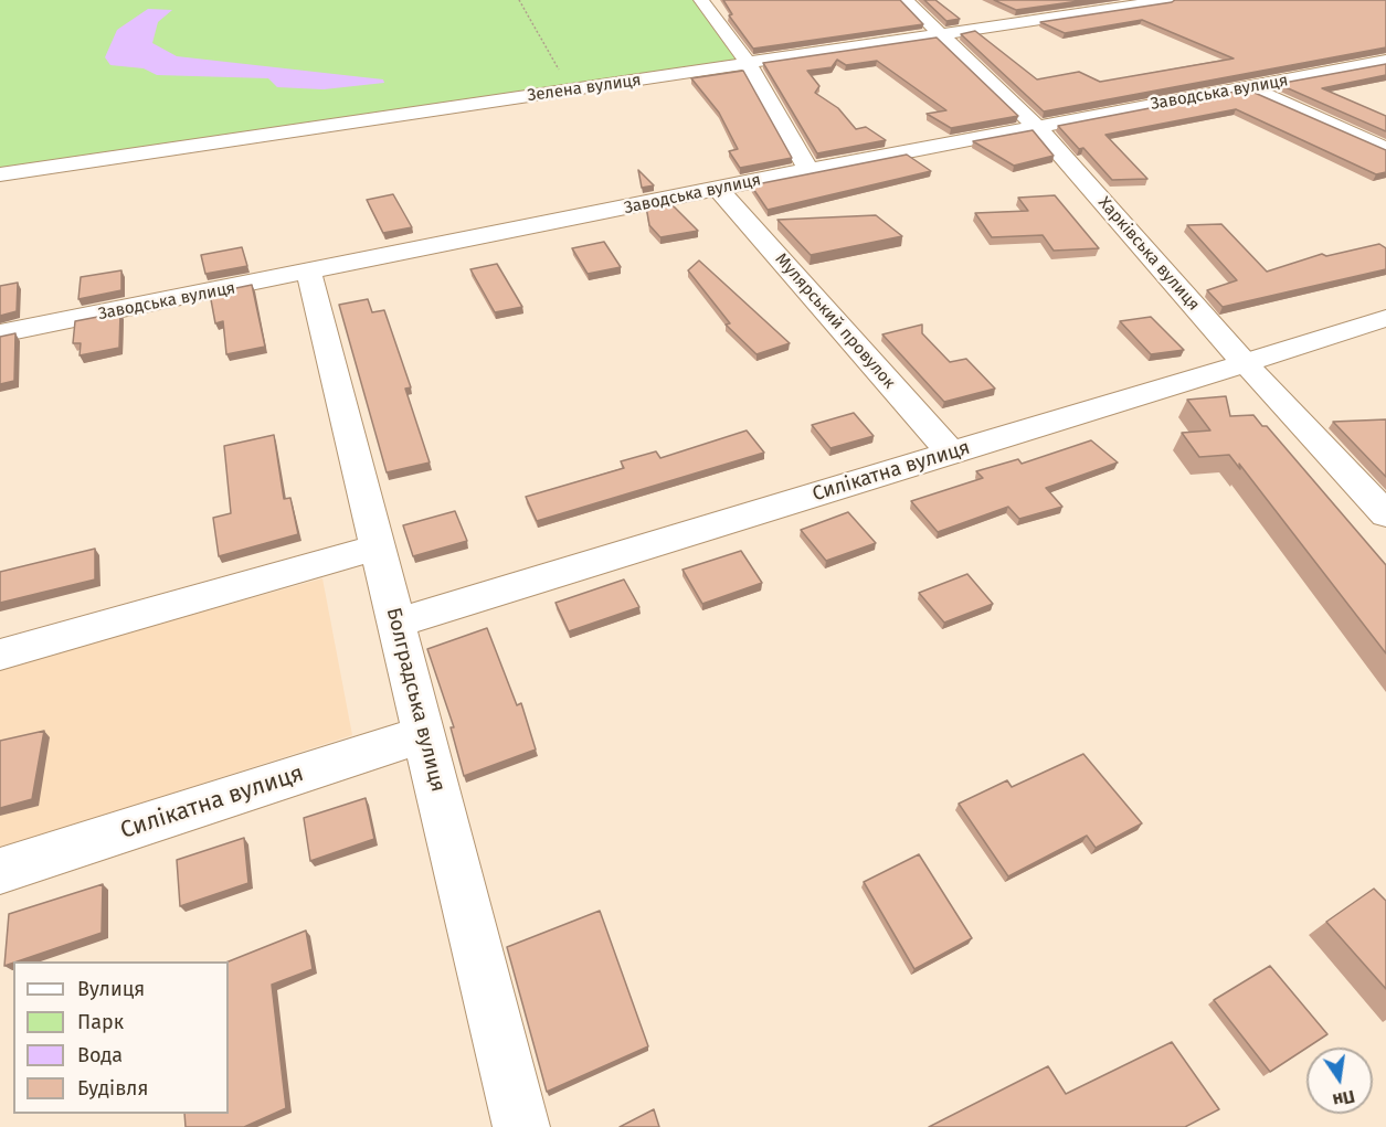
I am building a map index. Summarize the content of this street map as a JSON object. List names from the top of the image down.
{
  "streets": {
    "street": [
      "Зелена вулиця",
      "Заводська вулиця",
      "Харківська вулиця",
      "Мулярський провулок",
      "Силікатна вулиця",
      "Болградська вулиця"
    ]
  },
  "crossings": [
    ["Зелена вулиця", "Харківська вулиця"],
    ["Заводська вулиця", "Харківська вулиця"],
    ["Заводська вулиця", "Мулярський провулок"],
    ["Заводська вулиця", "Болградська вулиця"],
    ["Харківська вулиця", "Силікатна вулиця"],
    ["Мулярський провулок", "Силікатна вулиця"],
    ["Силікатна вулиця", "Болградська вулиця"]
  ],
  "legend": [
    "Вулиця",
    "Парк",
    "Вода",
    "Будівля"
  ],
  "north": "bottom"
}
